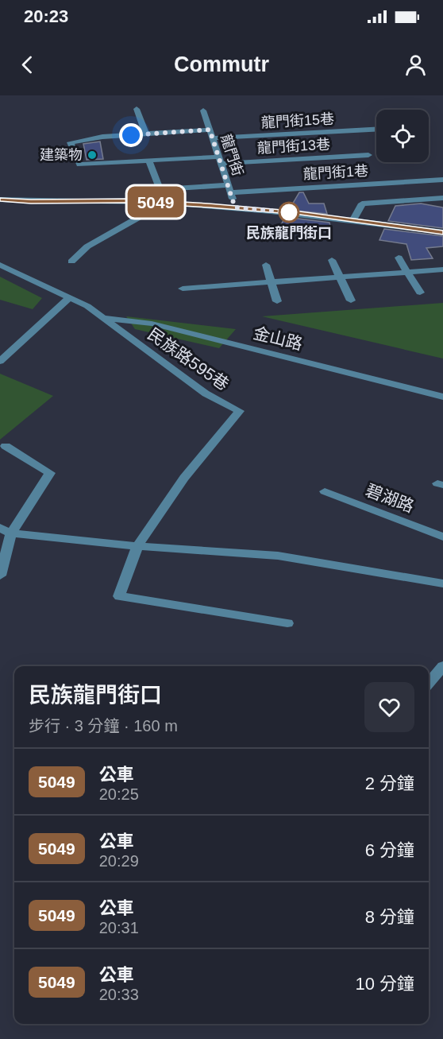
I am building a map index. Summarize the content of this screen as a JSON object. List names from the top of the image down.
{
  "streets": {
    "street": [
      "龍門街15巷",
      "龍門街13巷",
      "龍門街",
      "龍門街1巷",
      "金山路",
      "民族路595巷",
      "碧湖路"
    ]
  },
  "crossings": [
    ["龍門街15巷", "龍門街"],
    ["龍門街13巷", "龍門街"],
    ["龍門街", "龍門街1巷"],
    ["金山路", "民族路595巷"]
  ],
  "places": ["建築物", "民族龍門街口"],
  "lines": ["bus line 5049"],
  "page": {
    "status": "20:23",
    "header": "Commutr",
    "on_map": "5049",
    "heading": ["民族龍門街口", "步行 · 3 分鐘 · 160 m"],
    "list": [
      {
        "mark": "5049",
        "name": "公車",
        "note": "20:25",
        "value": "2 分鐘"
      },
      {
        "mark": "5049",
        "name": "公車",
        "note": "20:29",
        "value": "6 分鐘"
      },
      {
        "mark": "5049",
        "name": "公車",
        "note": "20:31",
        "value": "8 分鐘"
      },
      {
        "mark": "5049",
        "name": "公車",
        "note": "20:33",
        "value": "10 分鐘"
      }
    ]
  }
}
